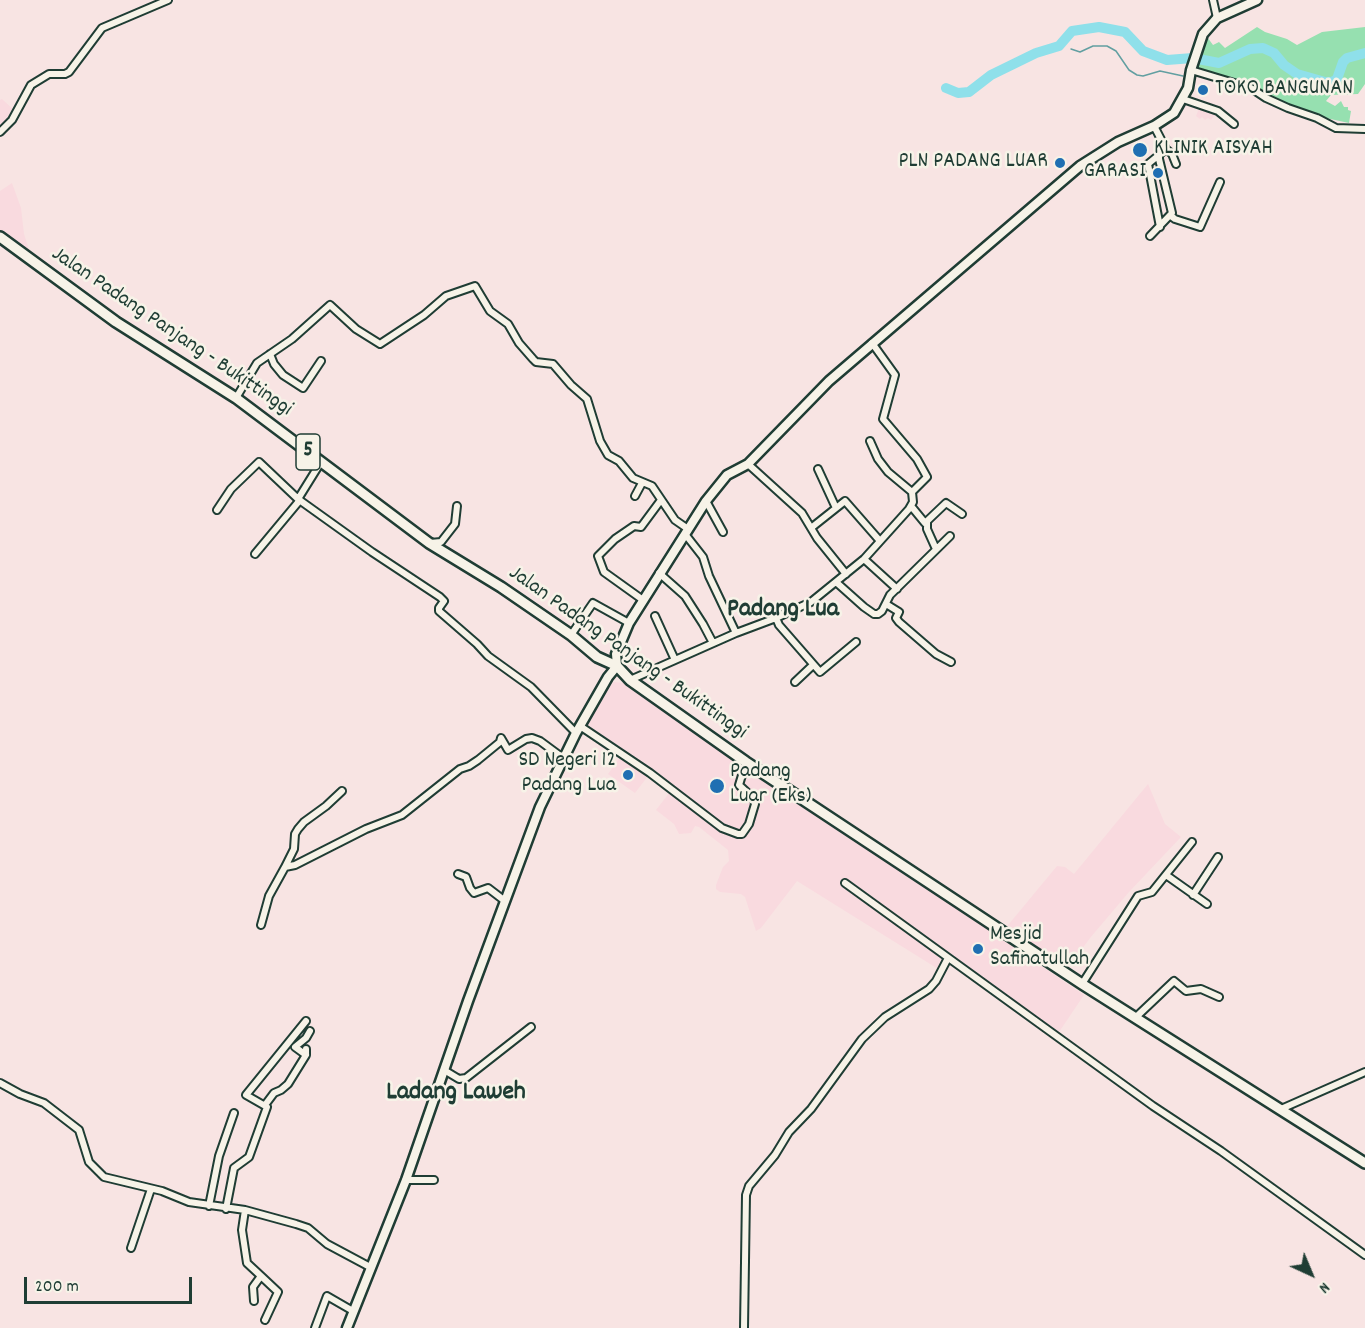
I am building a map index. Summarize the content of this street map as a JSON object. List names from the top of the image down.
{
  "streets": {
    "highway": ["Jalan Padang Panjang - Bukittinggi", "5"]
  },
  "districts": ["Padang Lua", "Ladang Laweh"],
  "places": [
    "TOKO BANGUNAN",
    "KLINIK AISYAH",
    "PLN PADANG LUAR",
    "GARASI",
    "SD Negeri 12 Padang Lua",
    "Padang Luar (Eks)",
    "Mesjid Safinatullah"
  ],
  "scale_bar": "200 m",
  "north": "bottom right"
}
